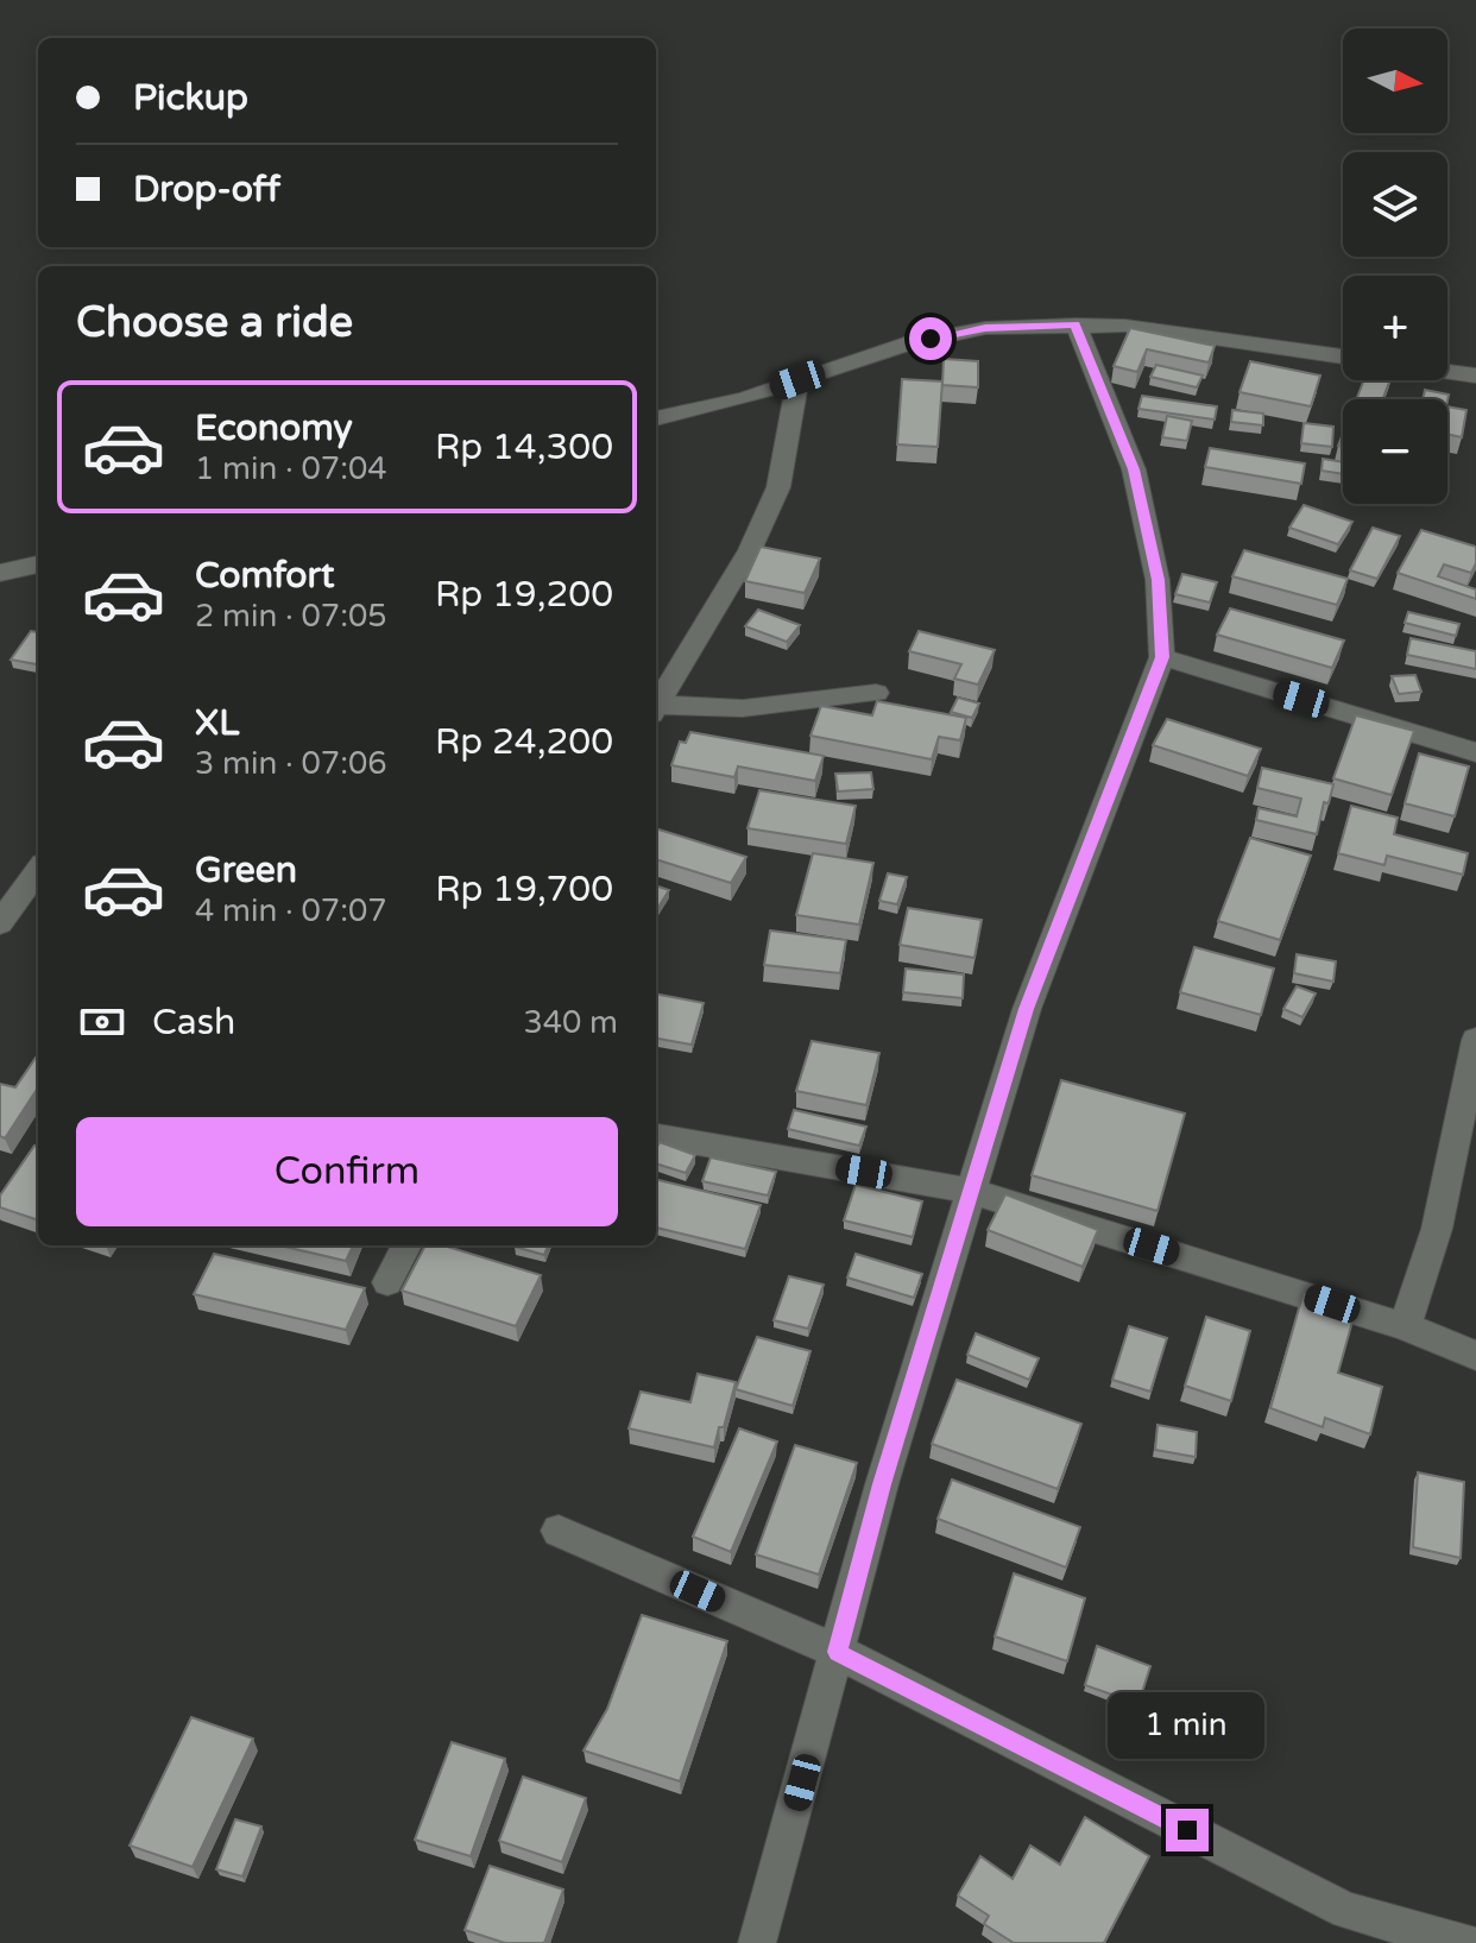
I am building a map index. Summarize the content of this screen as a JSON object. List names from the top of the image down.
{
  "north": "right",
  "page": {
    "map_buttons": ["+", "−"],
    "banner": ["Pickup", "Drop-off"],
    "heading": "Choose a ride",
    "list": [
      {
        "name": "Economy",
        "note": "1 min · 07:04",
        "value": "Rp 14,300"
      },
      {
        "name": "Comfort",
        "note": "2 min · 07:05",
        "value": "Rp 19,200"
      },
      {
        "name": "XL",
        "note": "3 min · 07:06",
        "value": "Rp 24,200"
      },
      {
        "name": "Green",
        "note": "4 min · 07:07",
        "value": "Rp 19,700"
      }
    ],
    "pay": ["Cash", "340 m"],
    "buttons": "Confirm",
    "bubble": "1 min"
  }
}
